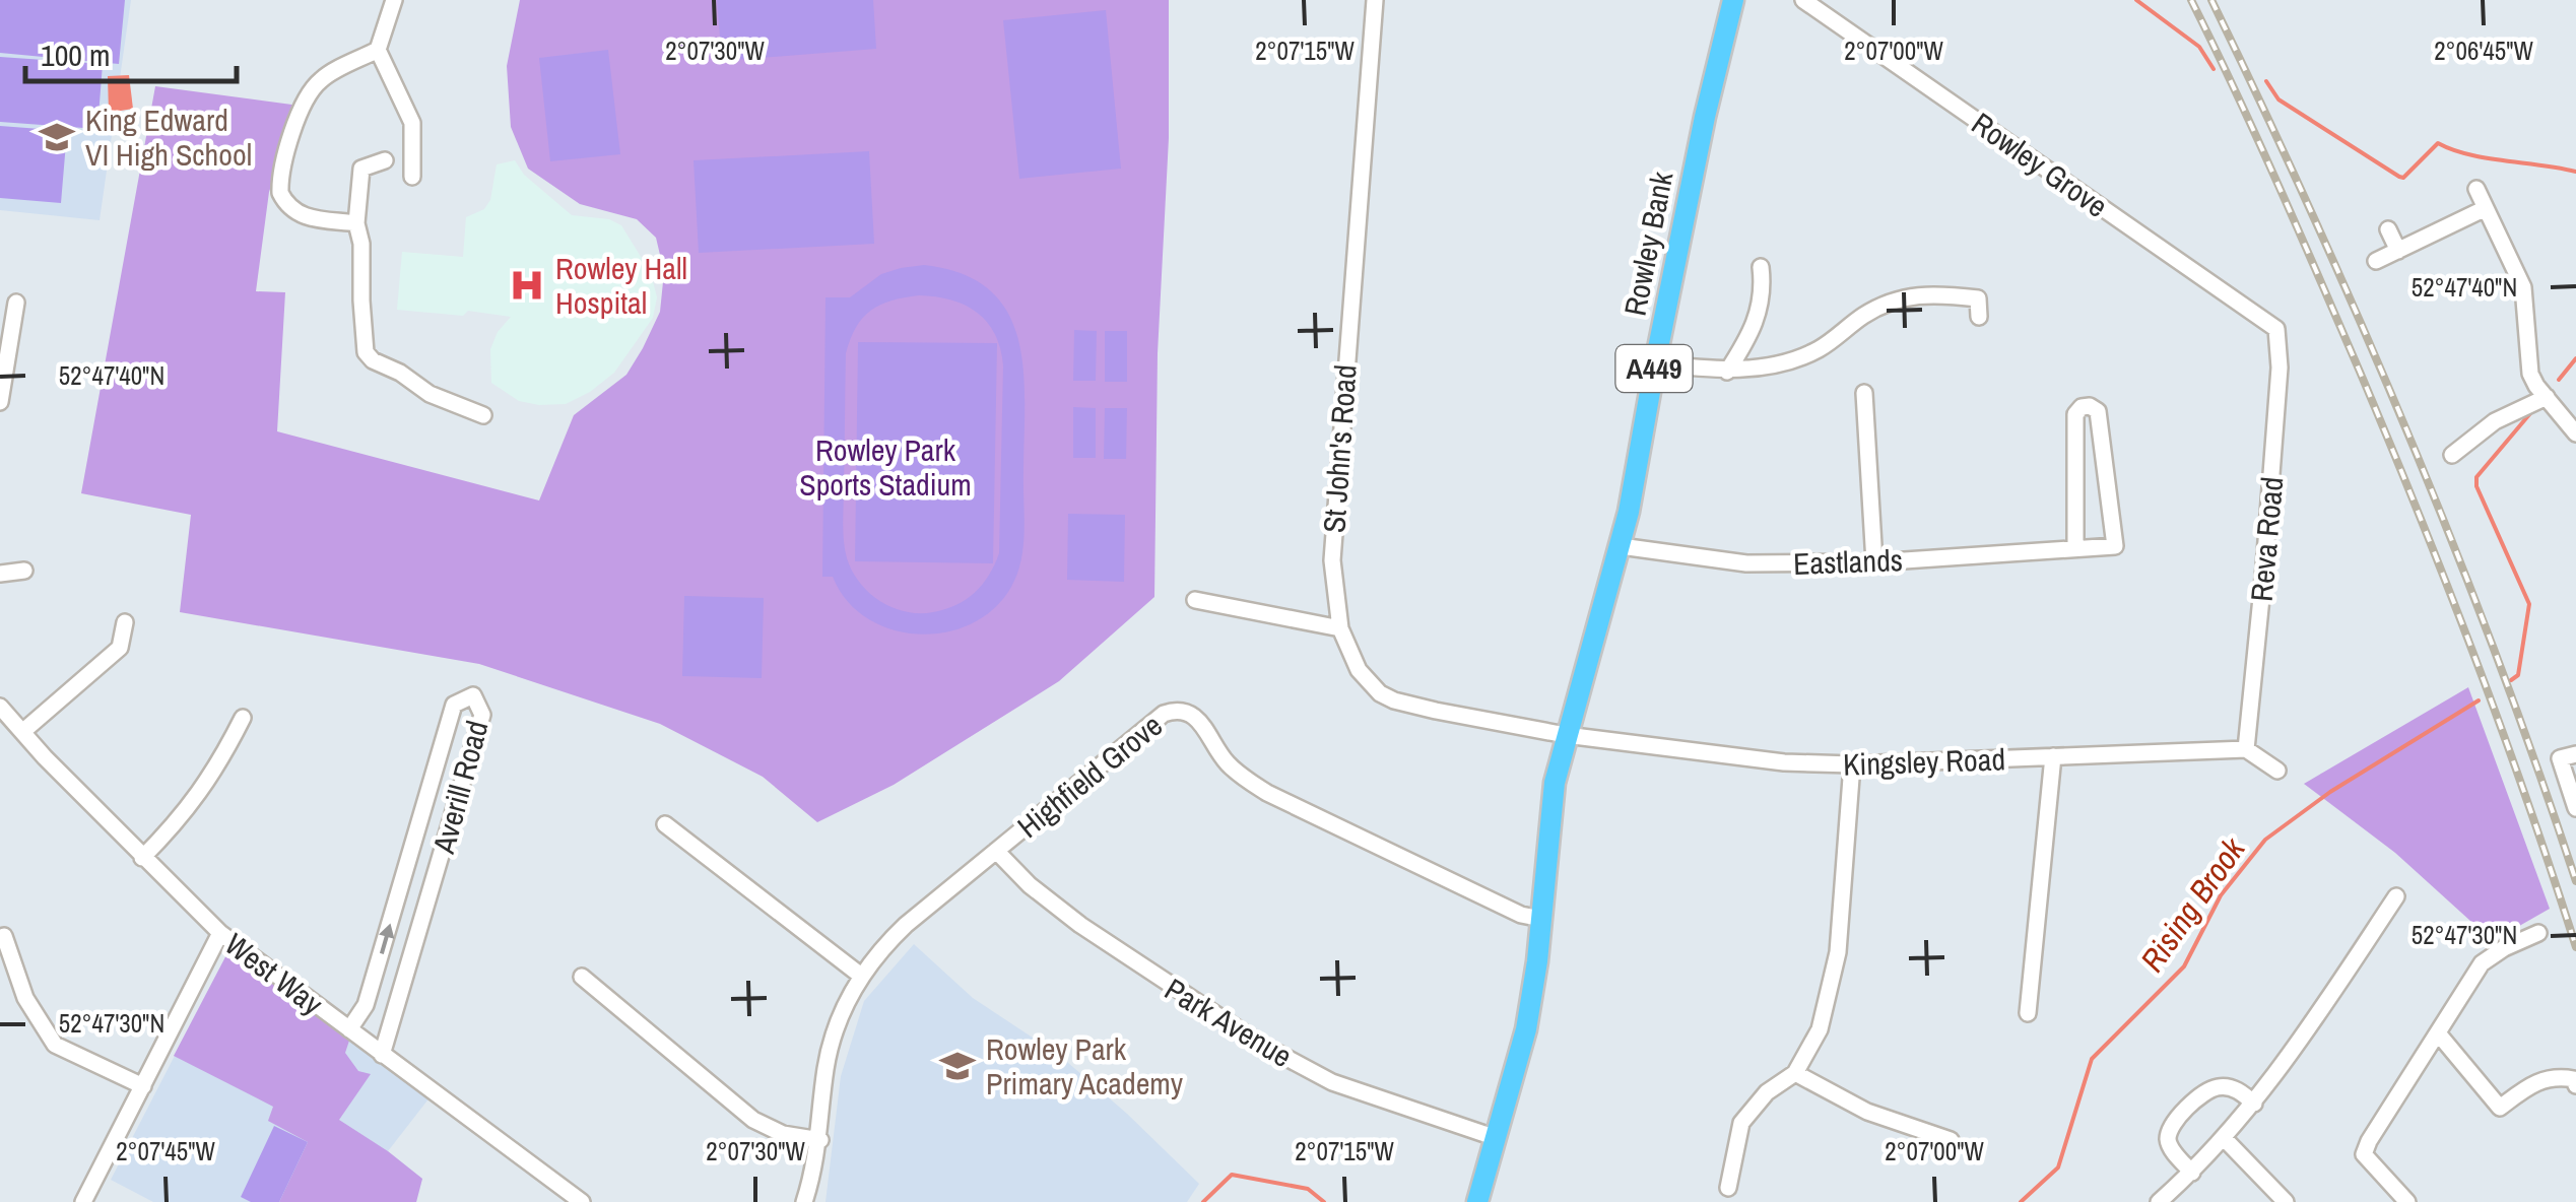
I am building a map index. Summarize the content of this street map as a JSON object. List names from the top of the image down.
{
  "streets": {
    "highway": ["Rowley Bank", "A449"],
    "street": [
      "Rowley Grove",
      "St John's Road",
      "Reva Road",
      "Eastlands",
      "Kingsley Road",
      "Highfield Grove",
      "Averill Road",
      "West Way",
      "Park Avenue"
    ]
  },
  "crossings": [
    ["Rowley Grove", "Reva Road"],
    ["Rowley Bank", "A449"],
    ["Rowley Bank", "St John's Road"],
    ["Rowley Bank", "Eastlands"],
    ["Rowley Bank", "Kingsley Road"],
    ["A449", "St John's Road"],
    ["A449", "Kingsley Road"],
    ["A449", "Highfield Grove"],
    ["A449", "Park Avenue"],
    ["St John's Road", "Kingsley Road"],
    ["Reva Road", "Kingsley Road"],
    ["Highfield Grove", "Park Avenue"],
    ["Averill Road", "West Way"]
  ],
  "water": ["Rising Brook"],
  "parks": ["Rowley Park Sports Stadium"],
  "places": {
    "school or university": ["King Edward VI High School", "Rowley Park Primary Academy"],
    "hospital": ["Rowley Hall Hospital"]
  },
  "scale_bar": "100 m",
  "coordinates": [
    "2°07'30\"W",
    "2°07'15\"W",
    "2°07'00\"W",
    "2°06'45\"W",
    "52°47'40\"N",
    "52°47'30\"N",
    "2°07'45\"W"
  ]
}
